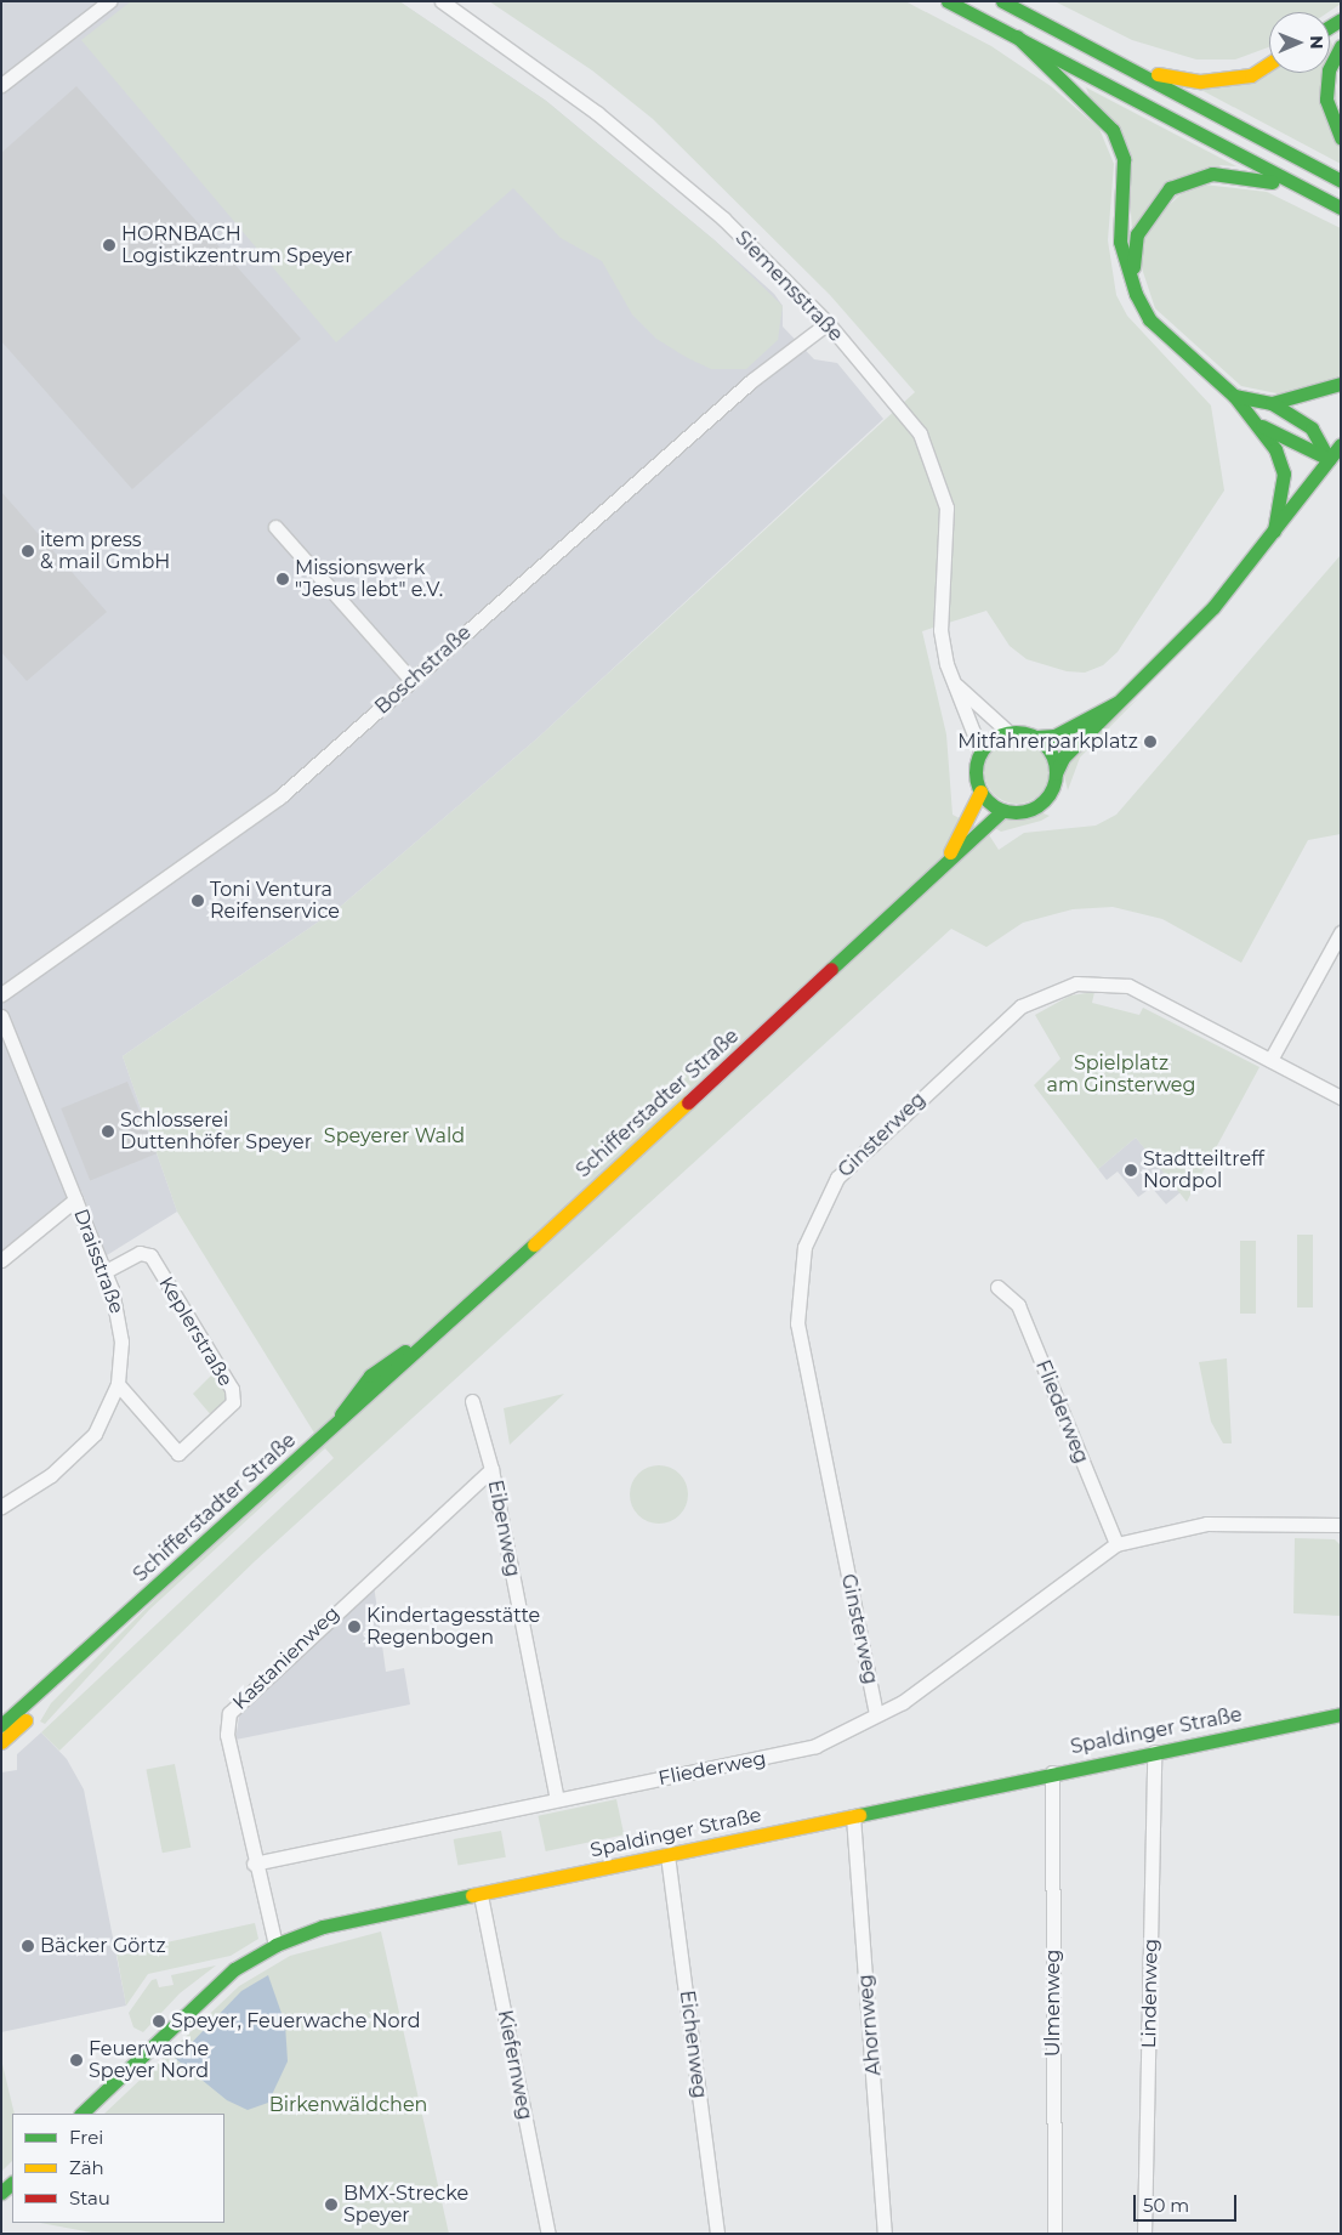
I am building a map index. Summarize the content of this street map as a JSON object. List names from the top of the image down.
{
  "streets": {
    "main road": ["Schifferstadter Straße", "Spaldinger Straße"],
    "street": [
      "Siemensstraße",
      "Boschstraße",
      "Ginsterweg",
      "Draisstraße",
      "Keplerstraße",
      "Fliederweg",
      "Eibenweg",
      "Kastanienweg",
      "Lindenweg",
      "Ulmenweg",
      "Ahornweg",
      "Eichenweg",
      "Kiefernweg"
    ]
  },
  "crossings": [
    ["Siemensstraße", "Boschstraße"],
    ["Siemensstraße", "Schifferstadter Straße"],
    ["Ginsterweg", "Fliederweg"],
    ["Draisstraße", "Keplerstraße"],
    ["Fliederweg", "Eibenweg"],
    ["Fliederweg", "Kastanienweg"],
    ["Eibenweg", "Kastanienweg"],
    ["Kastanienweg", "Spaldinger Straße"],
    ["Spaldinger Straße", "Lindenweg"],
    ["Spaldinger Straße", "Ulmenweg"],
    ["Spaldinger Straße", "Ahornweg"],
    ["Spaldinger Straße", "Eichenweg"],
    ["Spaldinger Straße", "Kiefernweg"]
  ],
  "parks": ["Spielplatz am Ginsterweg", "Speyerer Wald", "Birkenwäldchen"],
  "places": [
    "HORNBACH Logistikzentrum Speyer",
    "item press & mail GmbH",
    "Missionswerk \"Jesus lebt\" e.V.",
    "Mitfahrerparkplatz",
    "Toni Ventura Reifenservice",
    "Schlosserei Duttenhöfer Speyer",
    "Stadtteiltreff Nordpol",
    "Kindertagesstätte Regenbogen",
    "Bäcker Görtz",
    "Speyer, Feuerwache Nord",
    "Feuerwache Speyer Nord",
    "BMX-Strecke Speyer"
  ],
  "legend": ["Frei", "Zäh", "Stau"],
  "scale_bar": "50 m",
  "north": "right"
}
